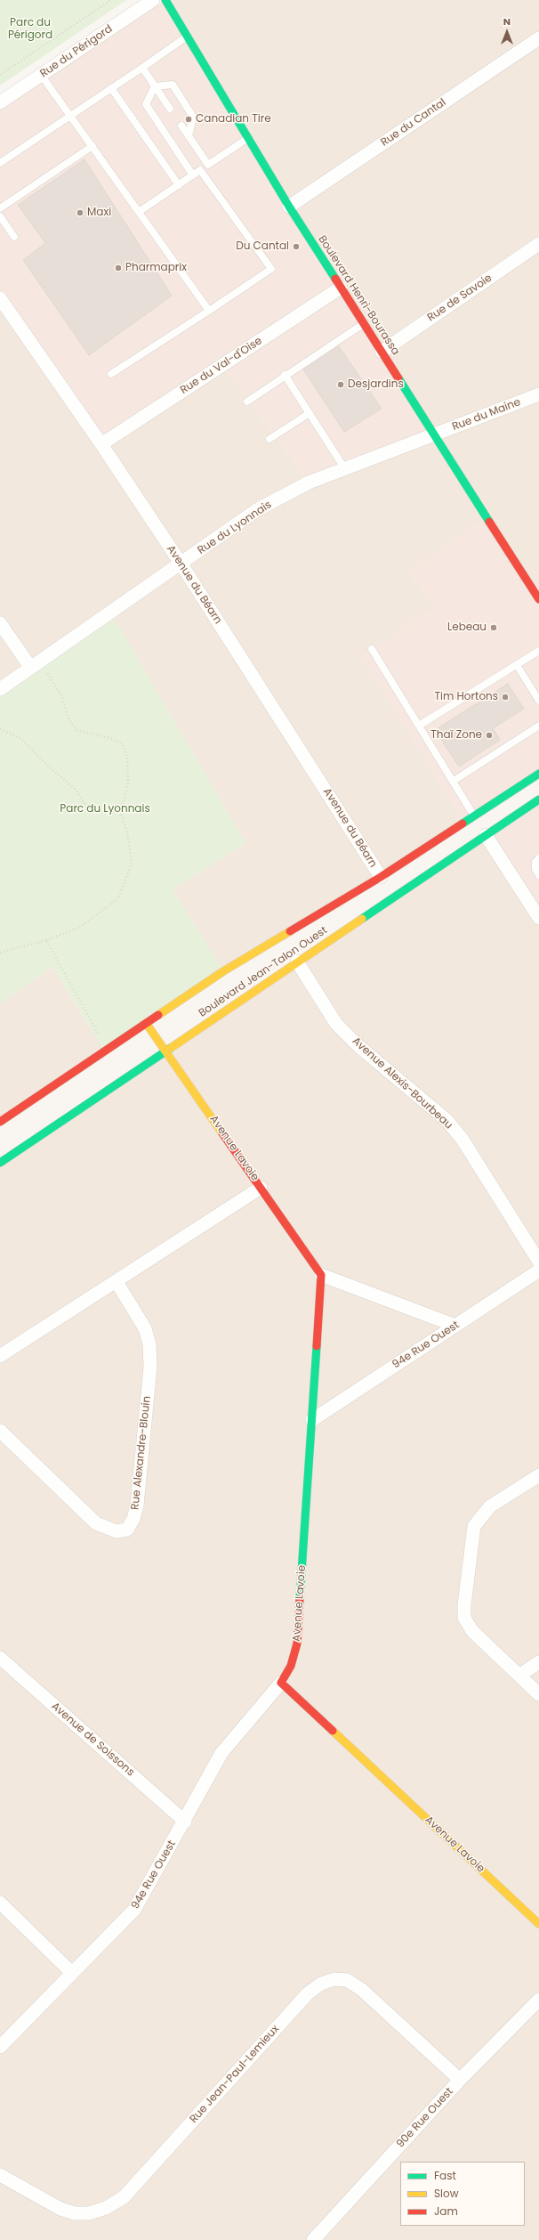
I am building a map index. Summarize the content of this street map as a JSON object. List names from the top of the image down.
{
  "streets": {
    "street": [
      "Rue du Périgord",
      "Rue du Cantal",
      "Boulevard Henri-Bourassa",
      "Rue de Savoie",
      "Rue du Val-d'Oise",
      "Rue du Maine",
      "Rue du Lyonnais",
      "Avenue du Béarn",
      "Boulevard Jean-Talon Ouest",
      "Avenue Alexis-Bourbeau",
      "Avenue Lavoie",
      "94e Rue Ouest",
      "Rue Alexandre-Blouin",
      "Avenue de Soissons",
      "Rue Jean-Paul-Lemieux",
      "90e Rue Ouest"
    ]
  },
  "crossings": [
    ["Rue du Cantal", "Boulevard Henri-Bourassa"],
    ["Boulevard Henri-Bourassa", "Rue de Savoie"],
    ["Boulevard Henri-Bourassa", "Rue du Val-d'Oise"],
    ["Boulevard Henri-Bourassa", "Rue du Maine"],
    ["Boulevard Henri-Bourassa", "Rue du Lyonnais"],
    ["Rue du Val-d'Oise", "Avenue du Béarn"],
    ["Rue du Maine", "Rue du Lyonnais"],
    ["Rue du Lyonnais", "Avenue du Béarn"],
    ["Avenue du Béarn", "Boulevard Jean-Talon Ouest"],
    ["Boulevard Jean-Talon Ouest", "Avenue Alexis-Bourbeau"],
    ["Boulevard Jean-Talon Ouest", "Avenue Lavoie"],
    ["Avenue Lavoie", "94e Rue Ouest"],
    ["94e Rue Ouest", "Avenue de Soissons"],
    ["Rue Jean-Paul-Lemieux", "90e Rue Ouest"]
  ],
  "parks": ["Parc du Périgord", "Parc du Lyonnais"],
  "places": [
    "Canadian Tire",
    "Maxi",
    "Du Cantal",
    "Pharmaprix",
    "Desjardins",
    "Lebeau",
    "Tim Hortons",
    "Thaï Zone"
  ],
  "legend": ["Fast", "Slow", "Jam"],
  "north": "top"
}
